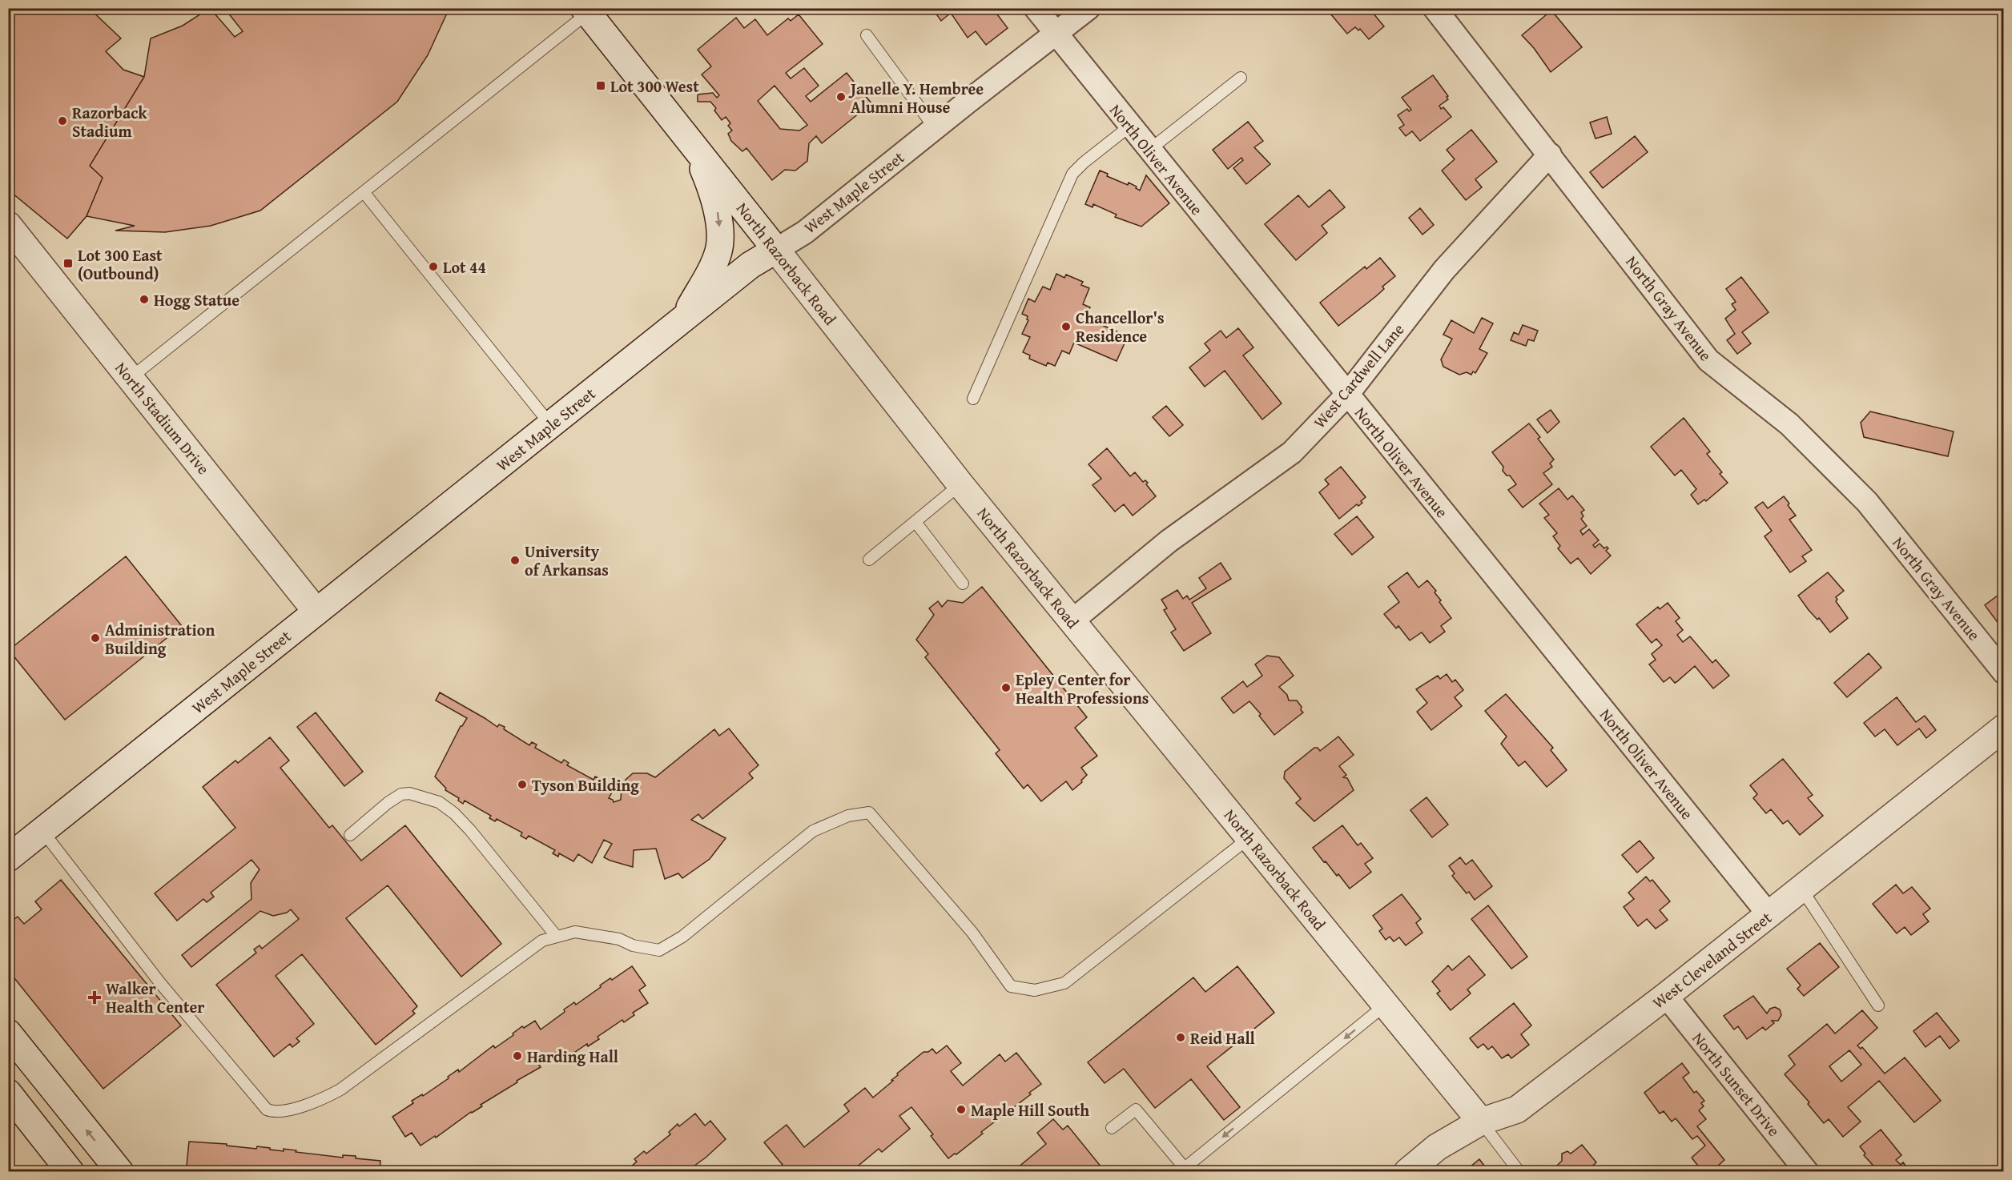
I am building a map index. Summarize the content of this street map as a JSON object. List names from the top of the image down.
{
  "streets": {
    "street": [
      "North Oliver Avenue",
      "West Maple Street",
      "North Razorback Road",
      "North Gray Avenue",
      "West Cardwell Lane",
      "North Stadium Drive",
      "West Cleveland Street",
      "North Sunset Drive"
    ]
  },
  "crossings": [
    ["North Oliver Avenue", "West Maple Street"],
    ["North Oliver Avenue", "West Cardwell Lane"],
    ["North Oliver Avenue", "West Cleveland Street"],
    ["West Maple Street", "North Razorback Road"],
    ["West Maple Street", "North Stadium Drive"],
    ["North Razorback Road", "West Cardwell Lane"],
    ["North Razorback Road", "West Cleveland Street"],
    ["North Gray Avenue", "West Cardwell Lane"],
    ["West Cleveland Street", "North Sunset Drive"]
  ],
  "places": {
    "transit": ["Lot 300 West", "Lot 300 East (Outbound)"],
    "other": [
      "Janelle Y. Hembree Alumni House",
      "Razorback Stadium",
      "Lot 44",
      "Hogg Statue",
      "Chancellor's Residence",
      "University of Arkansas",
      "Administration Building",
      "Epley Center for Health Professions",
      "Tyson Building",
      "Reid Hall",
      "Harding Hall",
      "Maple Hill South"
    ],
    "health": ["Walker Health Center"]
  }
}
